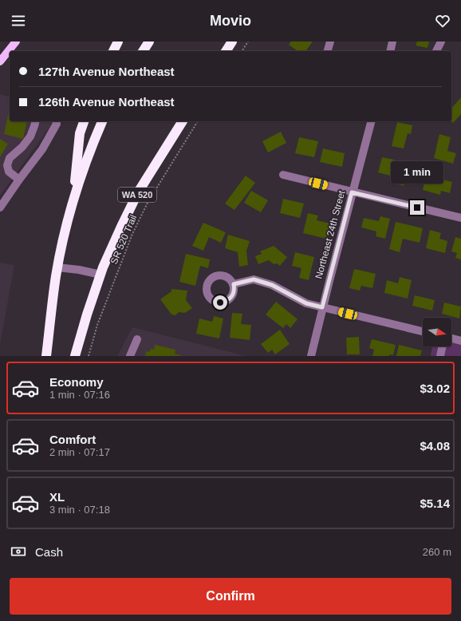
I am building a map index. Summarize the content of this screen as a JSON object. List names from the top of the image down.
{
  "streets": {
    "highway": ["WA 520"],
    "street": ["Northeast 24th Street"],
    "path": ["SR 520 Trail"]
  },
  "north": "right",
  "page": {
    "header": "Movio",
    "banner": ["127th Avenue Northeast", "126th Avenue Northeast"],
    "bubble": "1 min",
    "list": [
      {
        "name": "Economy",
        "note": "1 min · 07:16",
        "value": "$3.02"
      },
      {
        "name": "Comfort",
        "note": "2 min · 07:17",
        "value": "$4.08"
      },
      {
        "name": "XL",
        "note": "3 min · 07:18",
        "value": "$5.14"
      }
    ],
    "pay": ["Cash", "260 m"],
    "buttons": "Confirm"
  }
}
